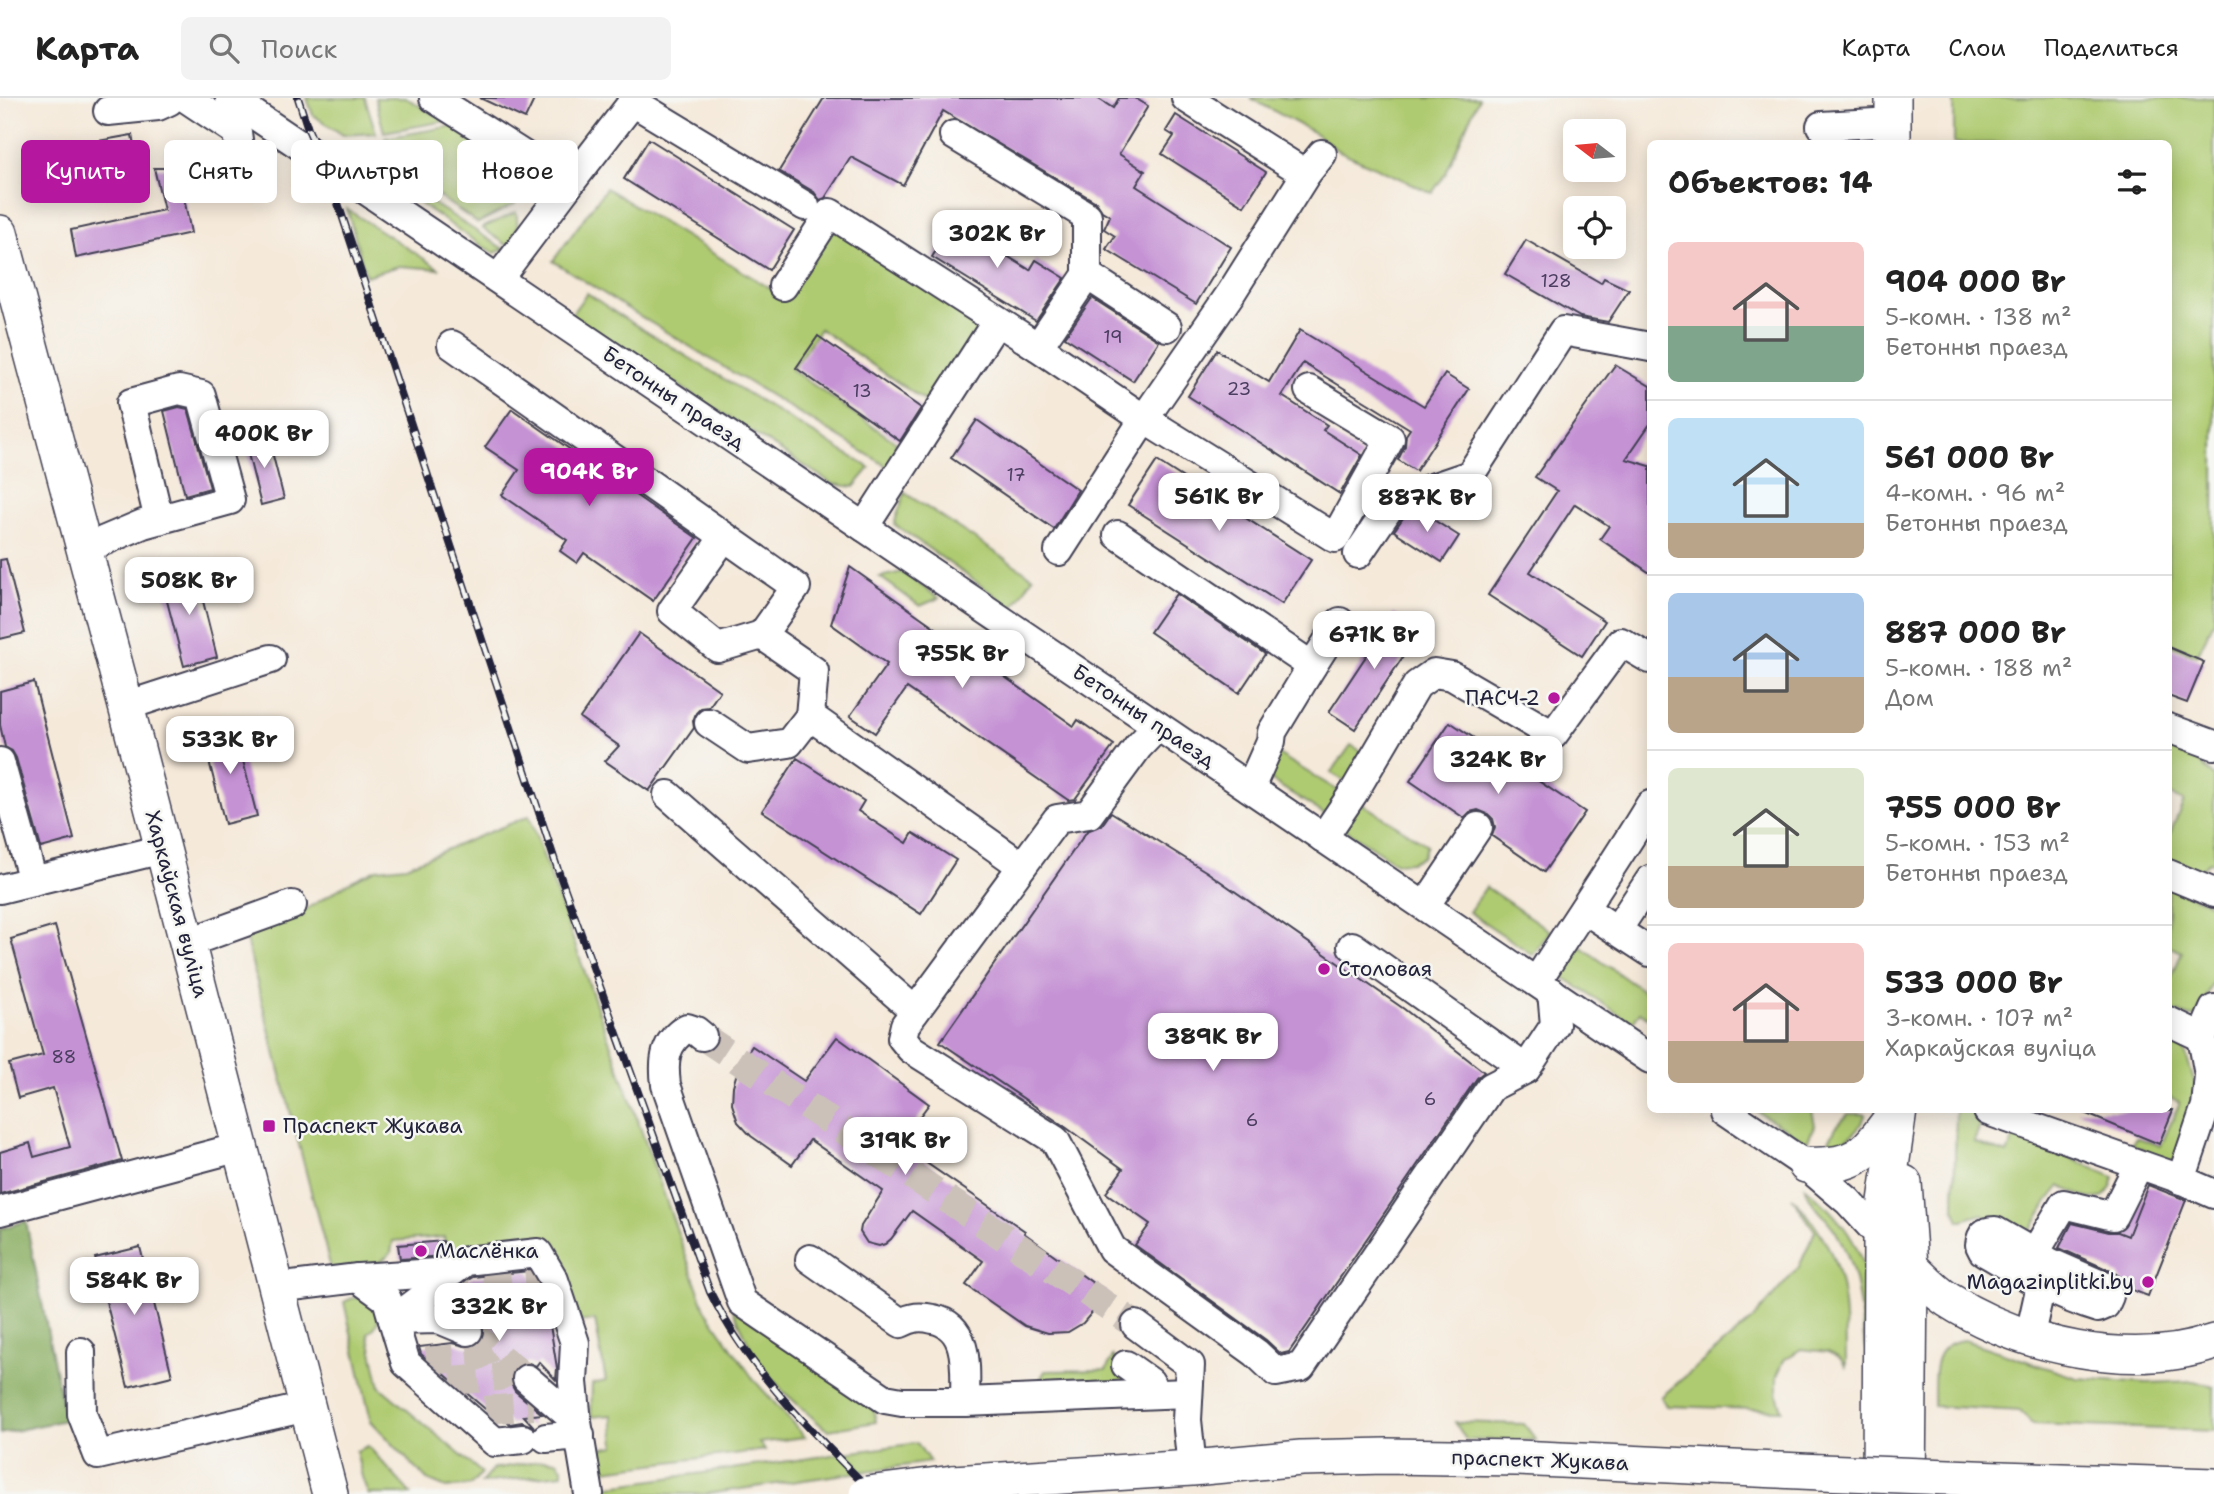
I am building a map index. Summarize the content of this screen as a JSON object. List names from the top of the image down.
{
  "streets": {
    "main road": ["Харкаўская вуліца", "праспект Жукава"],
    "street": ["Бетонны праезд"]
  },
  "places": {
    "other": [
      "ПАСЧ-2",
      "Столовая",
      "Маслёнка",
      "Magazinplitki.by"
    ],
    "transit": ["Праспект Жукава"]
  },
  "house_numbers": [
    "128",
    "19",
    "23",
    "13",
    "17",
    "88",
    "6",
    "6"
  ],
  "north": "left",
  "page": {
    "header": "Карта",
    "search": "Поиск",
    "nav": ["Карта", "Слои", "Поделиться"],
    "chip": [
      "Купить",
      "Снять",
      "Фильтры",
      "Новое"
    ],
    "heading": "Объектов: 14",
    "price": [
      "302K Br",
      "400K Br",
      "904K Br",
      "561K Br",
      "887K Br",
      "508K Br",
      "671K Br",
      "755K Br",
      "533K Br",
      "324K Br",
      "389K Br",
      "319K Br",
      "584K Br",
      "332K Br"
    ],
    "list": [
      {
        "name": "904 000 Br",
        "note": "5-комн. · 138 m² · Бетонны праезд"
      },
      {
        "name": "561 000 Br",
        "note": "4-комн. · 96 m² · Бетонны праезд"
      },
      {
        "name": "887 000 Br",
        "note": "5-комн. · 188 m² · Дом"
      },
      {
        "name": "755 000 Br",
        "note": "5-комн. · 153 m² · Бетонны праезд"
      },
      {
        "name": "533 000 Br",
        "note": "3-комн. · 107 m² · Харкаўская вуліца"
      }
    ]
  }
}
